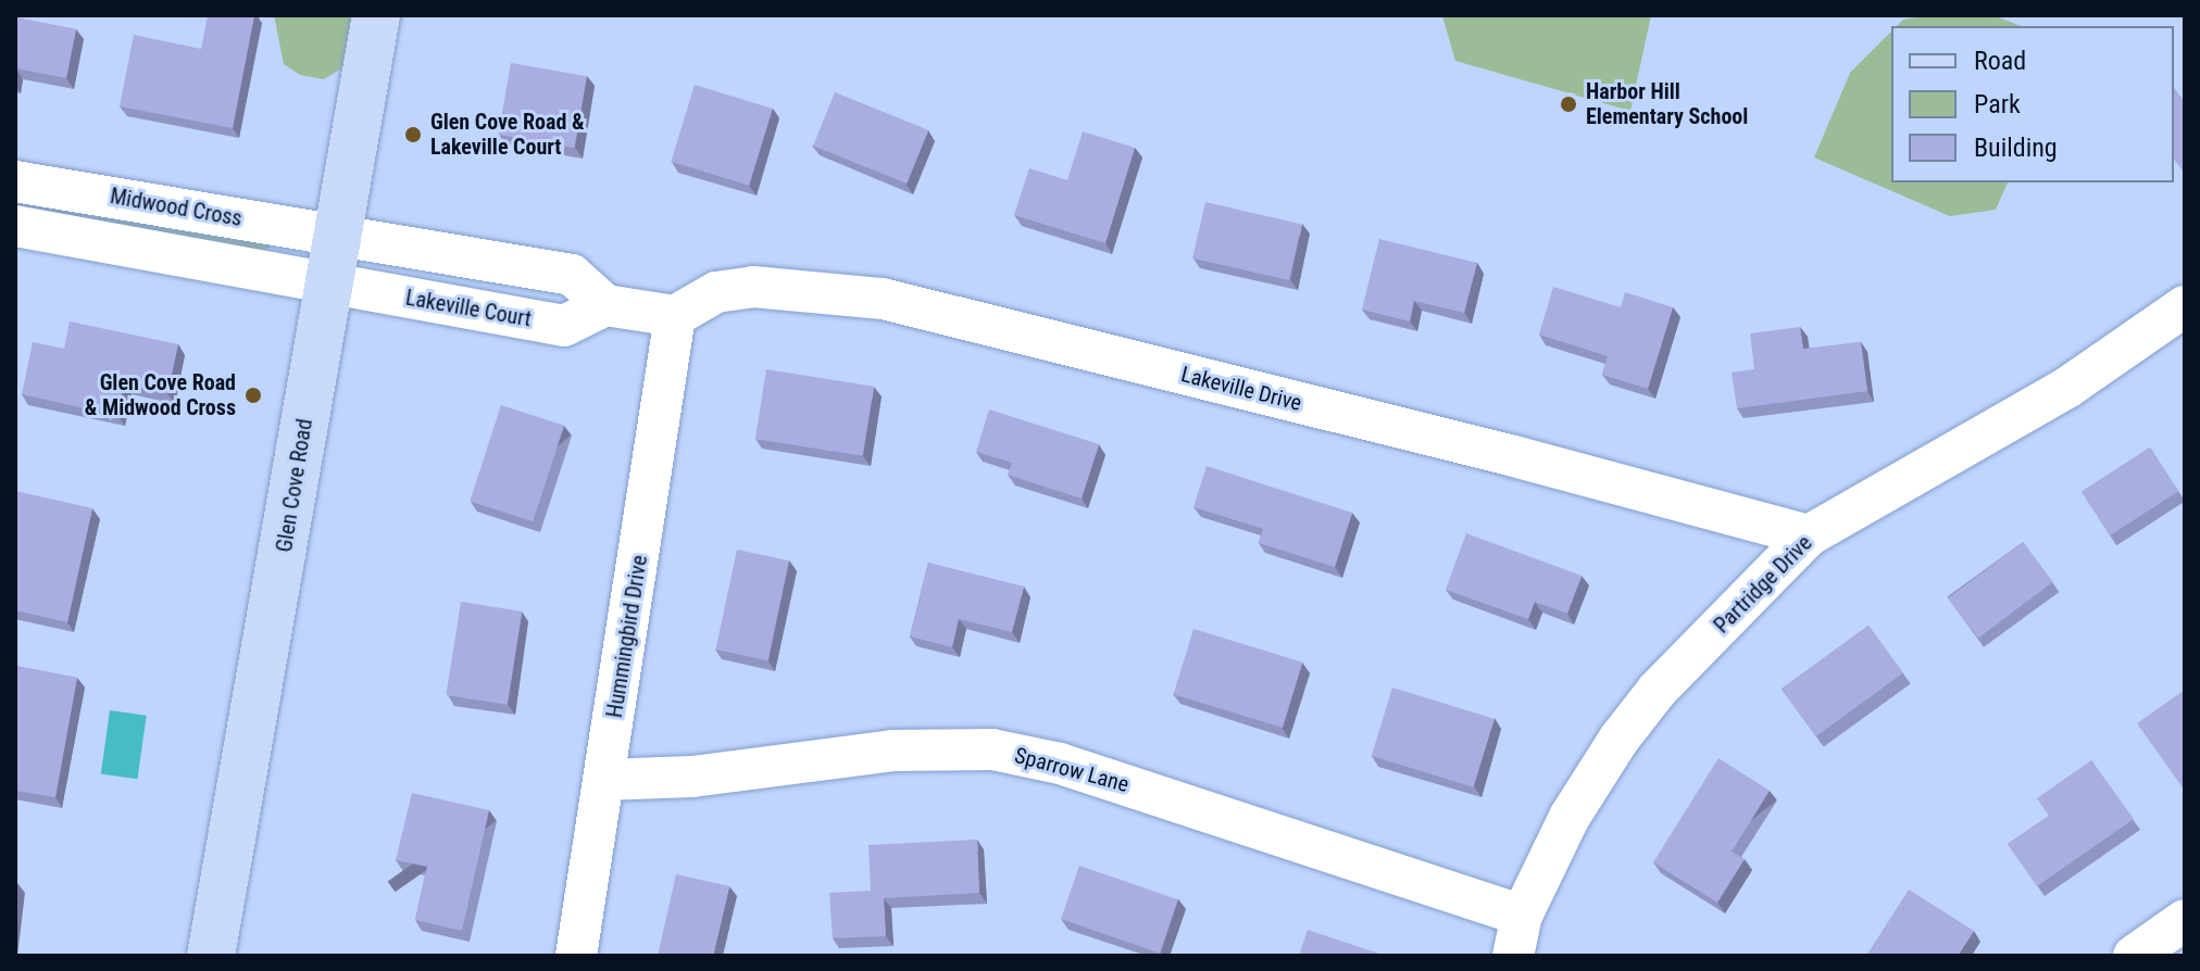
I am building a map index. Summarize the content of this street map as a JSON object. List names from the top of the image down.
{
  "streets": {
    "main road": ["Glen Cove Road"],
    "street": [
      "Midwood Cross",
      "Lakeville Court",
      "Lakeville Drive",
      "Partridge Drive",
      "Hummingbird Drive",
      "Sparrow Lane"
    ]
  },
  "crossings": [
    ["Midwood Cross", "Glen Cove Road"],
    ["Lakeville Court", "Glen Cove Road"],
    ["Lakeville Drive", "Partridge Drive"],
    ["Lakeville Drive", "Hummingbird Drive"],
    ["Partridge Drive", "Sparrow Lane"],
    ["Hummingbird Drive", "Sparrow Lane"]
  ],
  "places": ["Harbor Hill Elementary School", "Glen Cove Road & Lakeville Court", "Glen Cove Road & Midwood Cross"],
  "legend": ["Road", "Park", "Building"]
}
